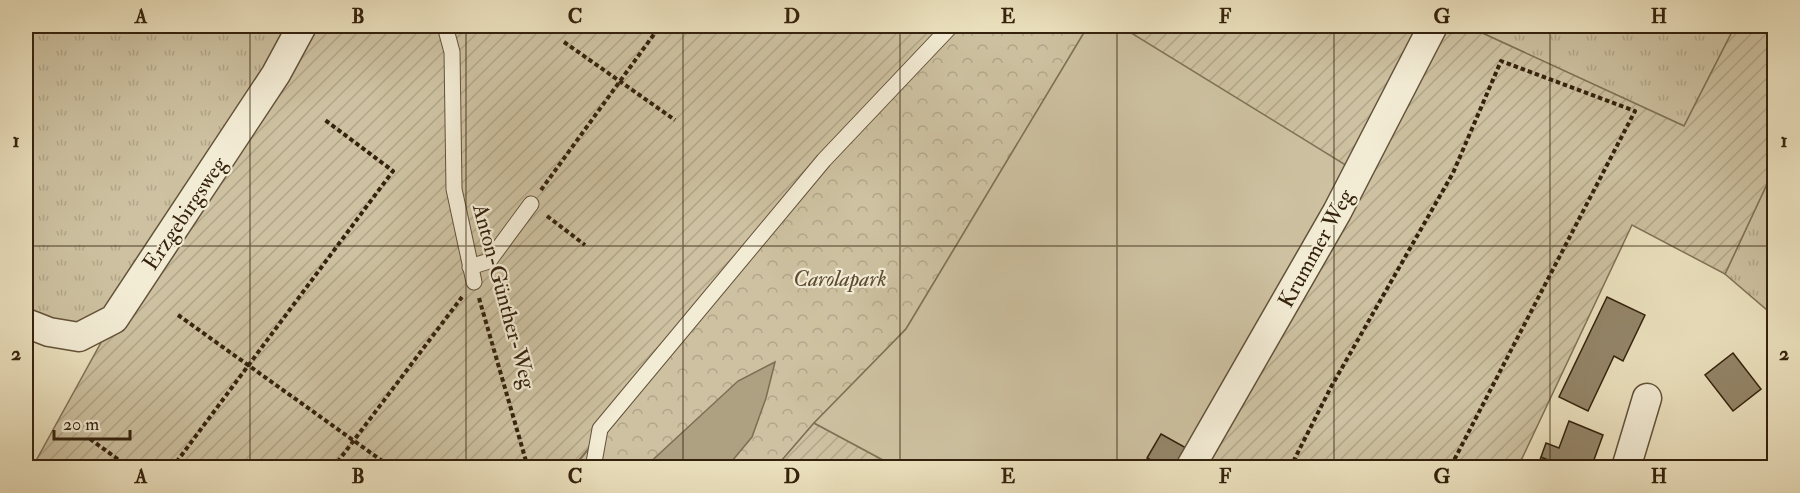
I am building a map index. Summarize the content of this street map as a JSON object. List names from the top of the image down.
{
  "streets": {
    "street": ["Erzgebirgsweg", "Krummer Weg"],
    "lane": ["Anton-Günther-Weg"]
  },
  "parks": ["Carolapark"],
  "scale_bar": "20 m",
  "grid": {
    "columns": [
      "A",
      "B",
      "C",
      "D",
      "E",
      "F",
      "G",
      "H"
    ],
    "rows": ["1", "2"]
  }
}
